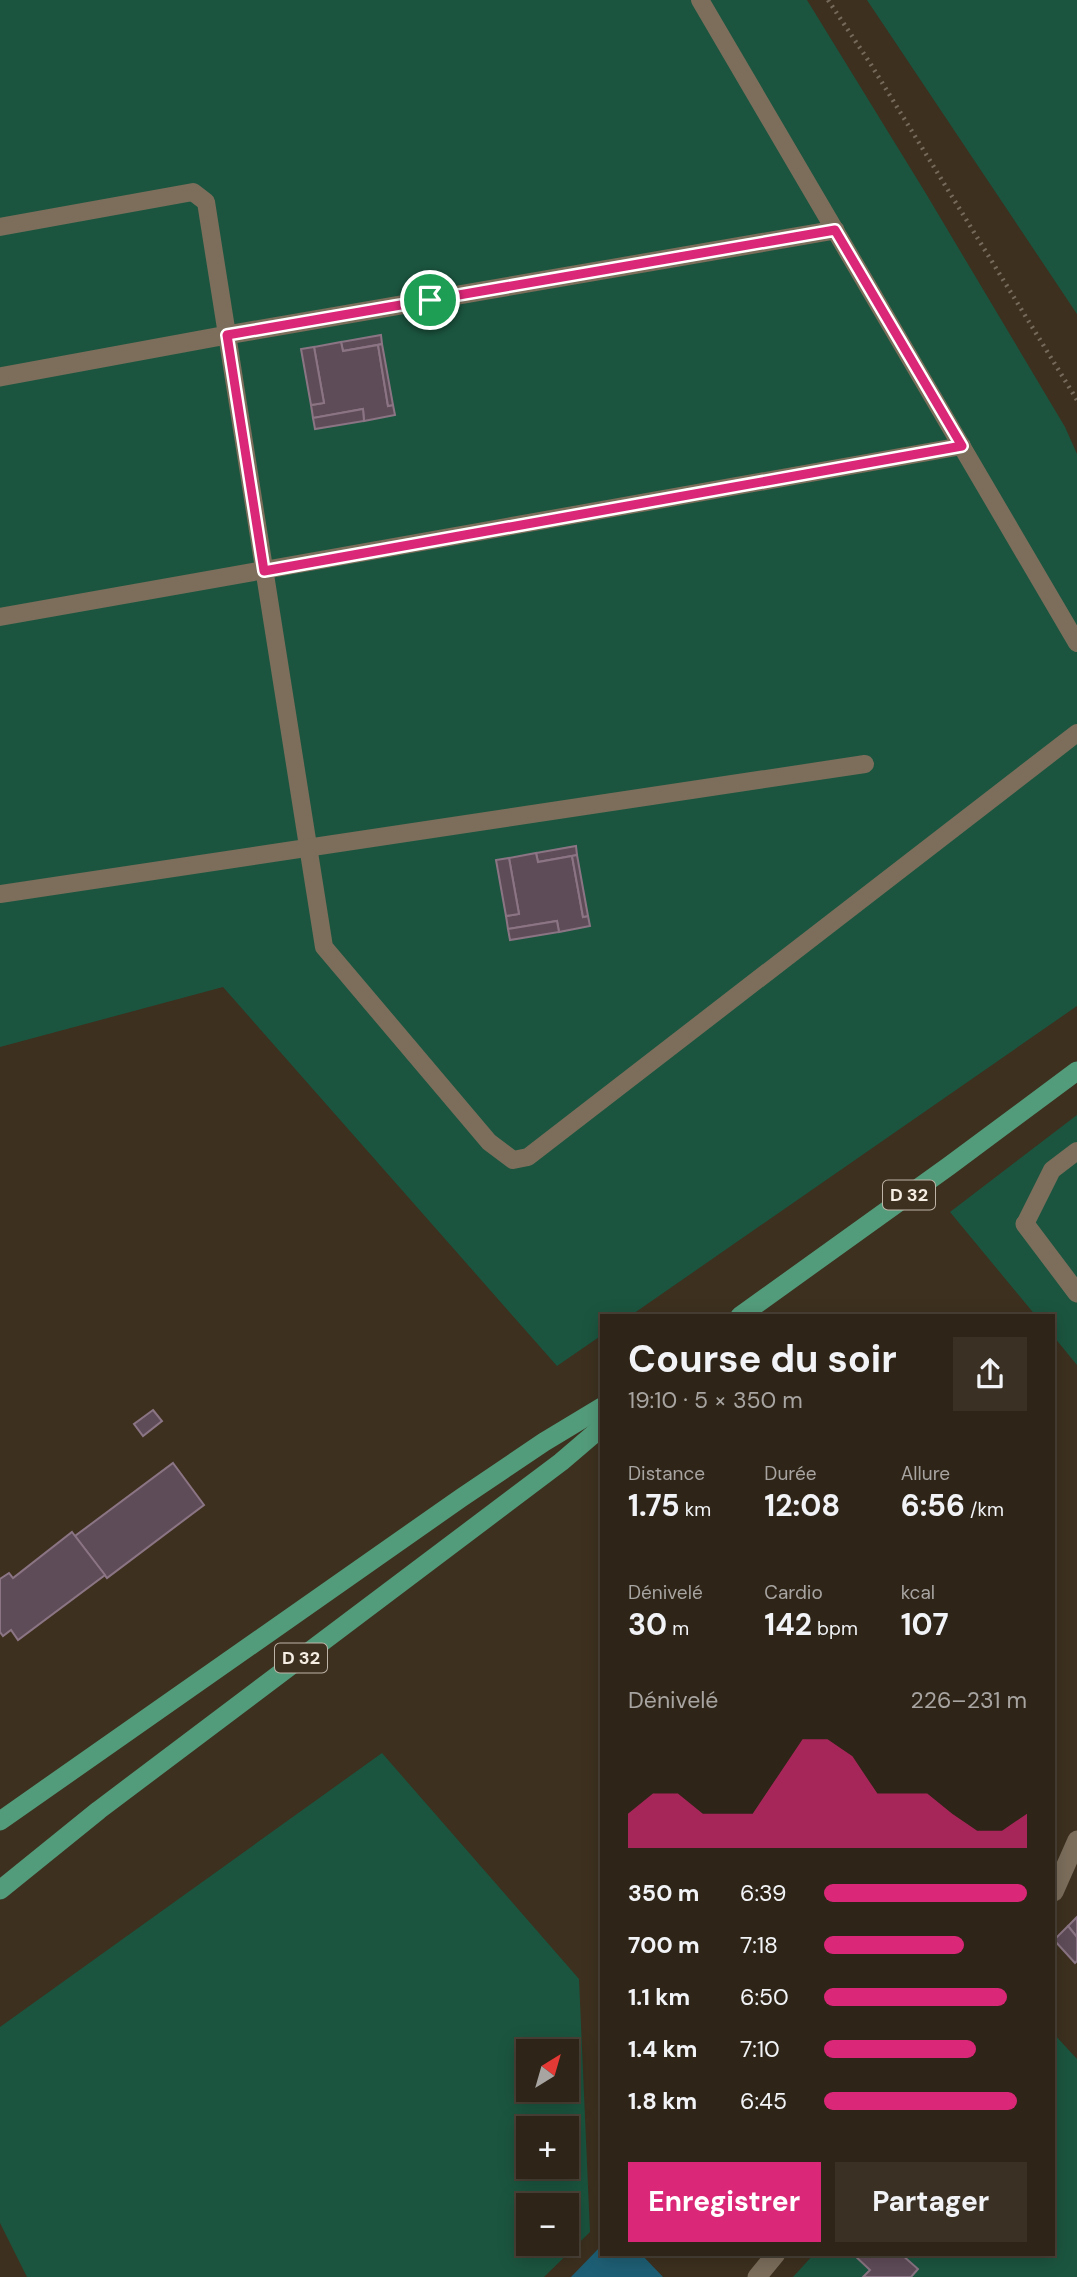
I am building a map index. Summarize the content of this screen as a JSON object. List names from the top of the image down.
{
  "streets": {
    "main road": ["D 32"]
  },
  "north": "top right",
  "page": {
    "heading": ["Course du soir", "19:10 · 5 × 350 m"],
    "stats": [
      ["Distance", "1.75 km"],
      ["Durée", "12:08"],
      ["Allure", "6:56 /km"],
      ["Dénivelé", "30 m"],
      ["Cardio", "142 bpm"],
      ["kcal", "107"]
    ],
    "chart": ["Dénivelé", "226–231 m"],
    "list": [
      {
        "name": "350 m",
        "note": "6:39"
      },
      {
        "name": "700 m",
        "note": "7:18"
      },
      {
        "name": "1.1 km",
        "note": "6:50"
      },
      {
        "name": "1.4 km",
        "note": "7:10"
      },
      {
        "name": "1.8 km",
        "note": "6:45"
      }
    ],
    "map_buttons": ["+", "−"],
    "buttons": ["Enregistrer", "Partager"]
  }
}
